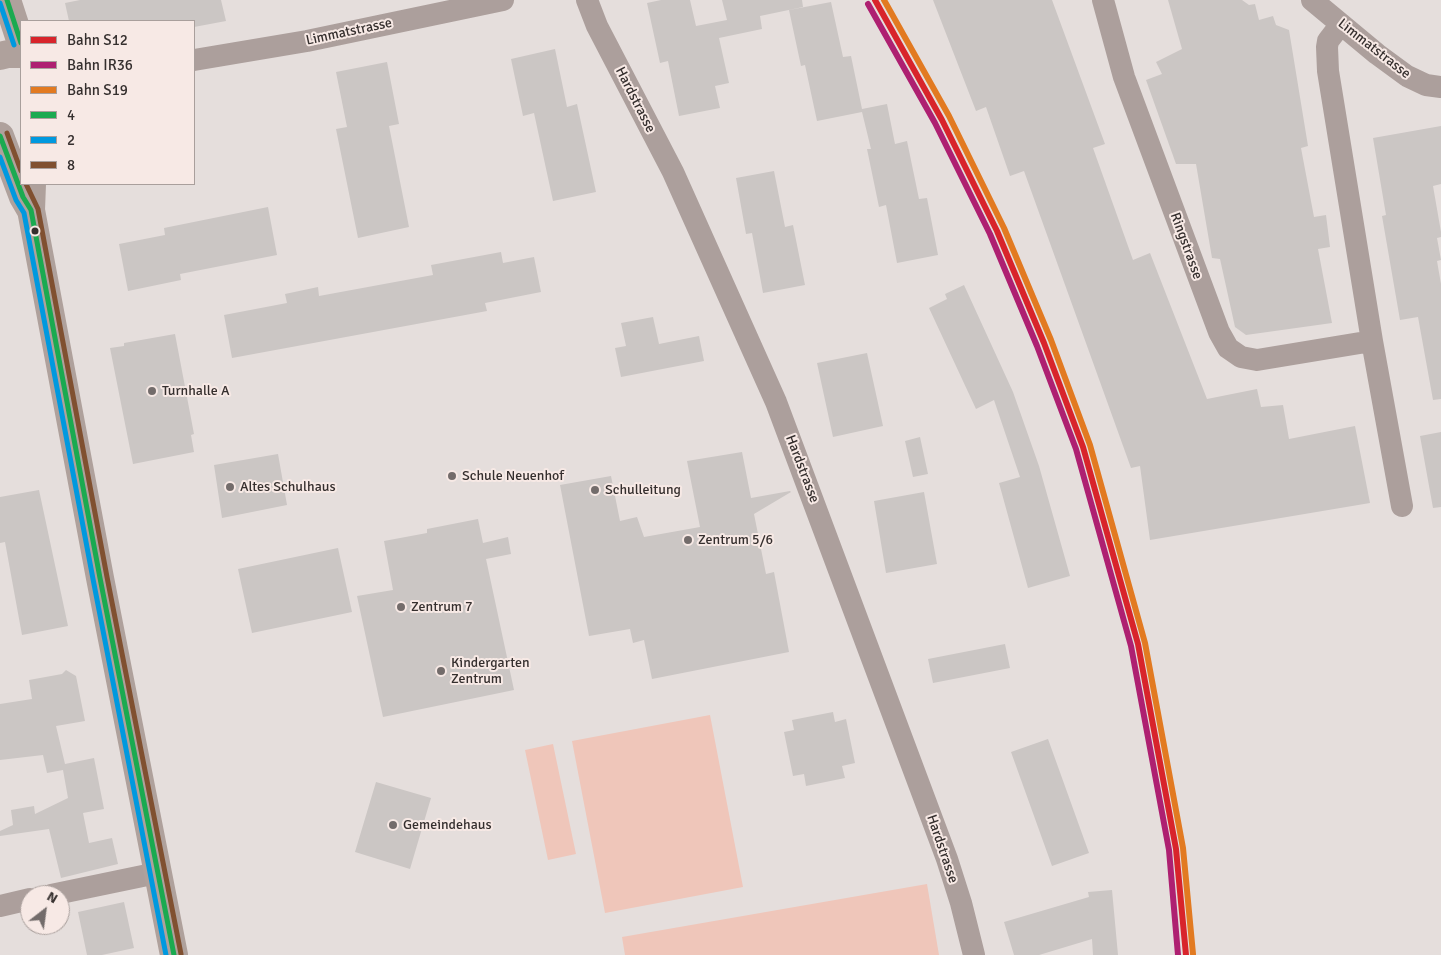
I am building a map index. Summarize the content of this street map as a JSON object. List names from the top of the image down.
{
  "streets": {
    "street": ["Limmatstrasse", "Hardstrasse", "Ringstrasse"]
  },
  "places": [
    "Turnhalle A",
    "Schule Neuenhof",
    "Altes Schulhaus",
    "Schulleitung",
    "Zentrum 5/6",
    "Zentrum 7",
    "Kindergarten Zentrum",
    "Gemeindehaus"
  ],
  "lines": [
    "rail line S12",
    "rail line S19",
    "transit line 4",
    "transit line 2",
    "rail line IR36",
    "transit line 8"
  ],
  "legend": [
    "Bahn S12",
    "Bahn IR36",
    "Bahn S19",
    "4",
    "2",
    "8"
  ],
  "north": "top right"
}
